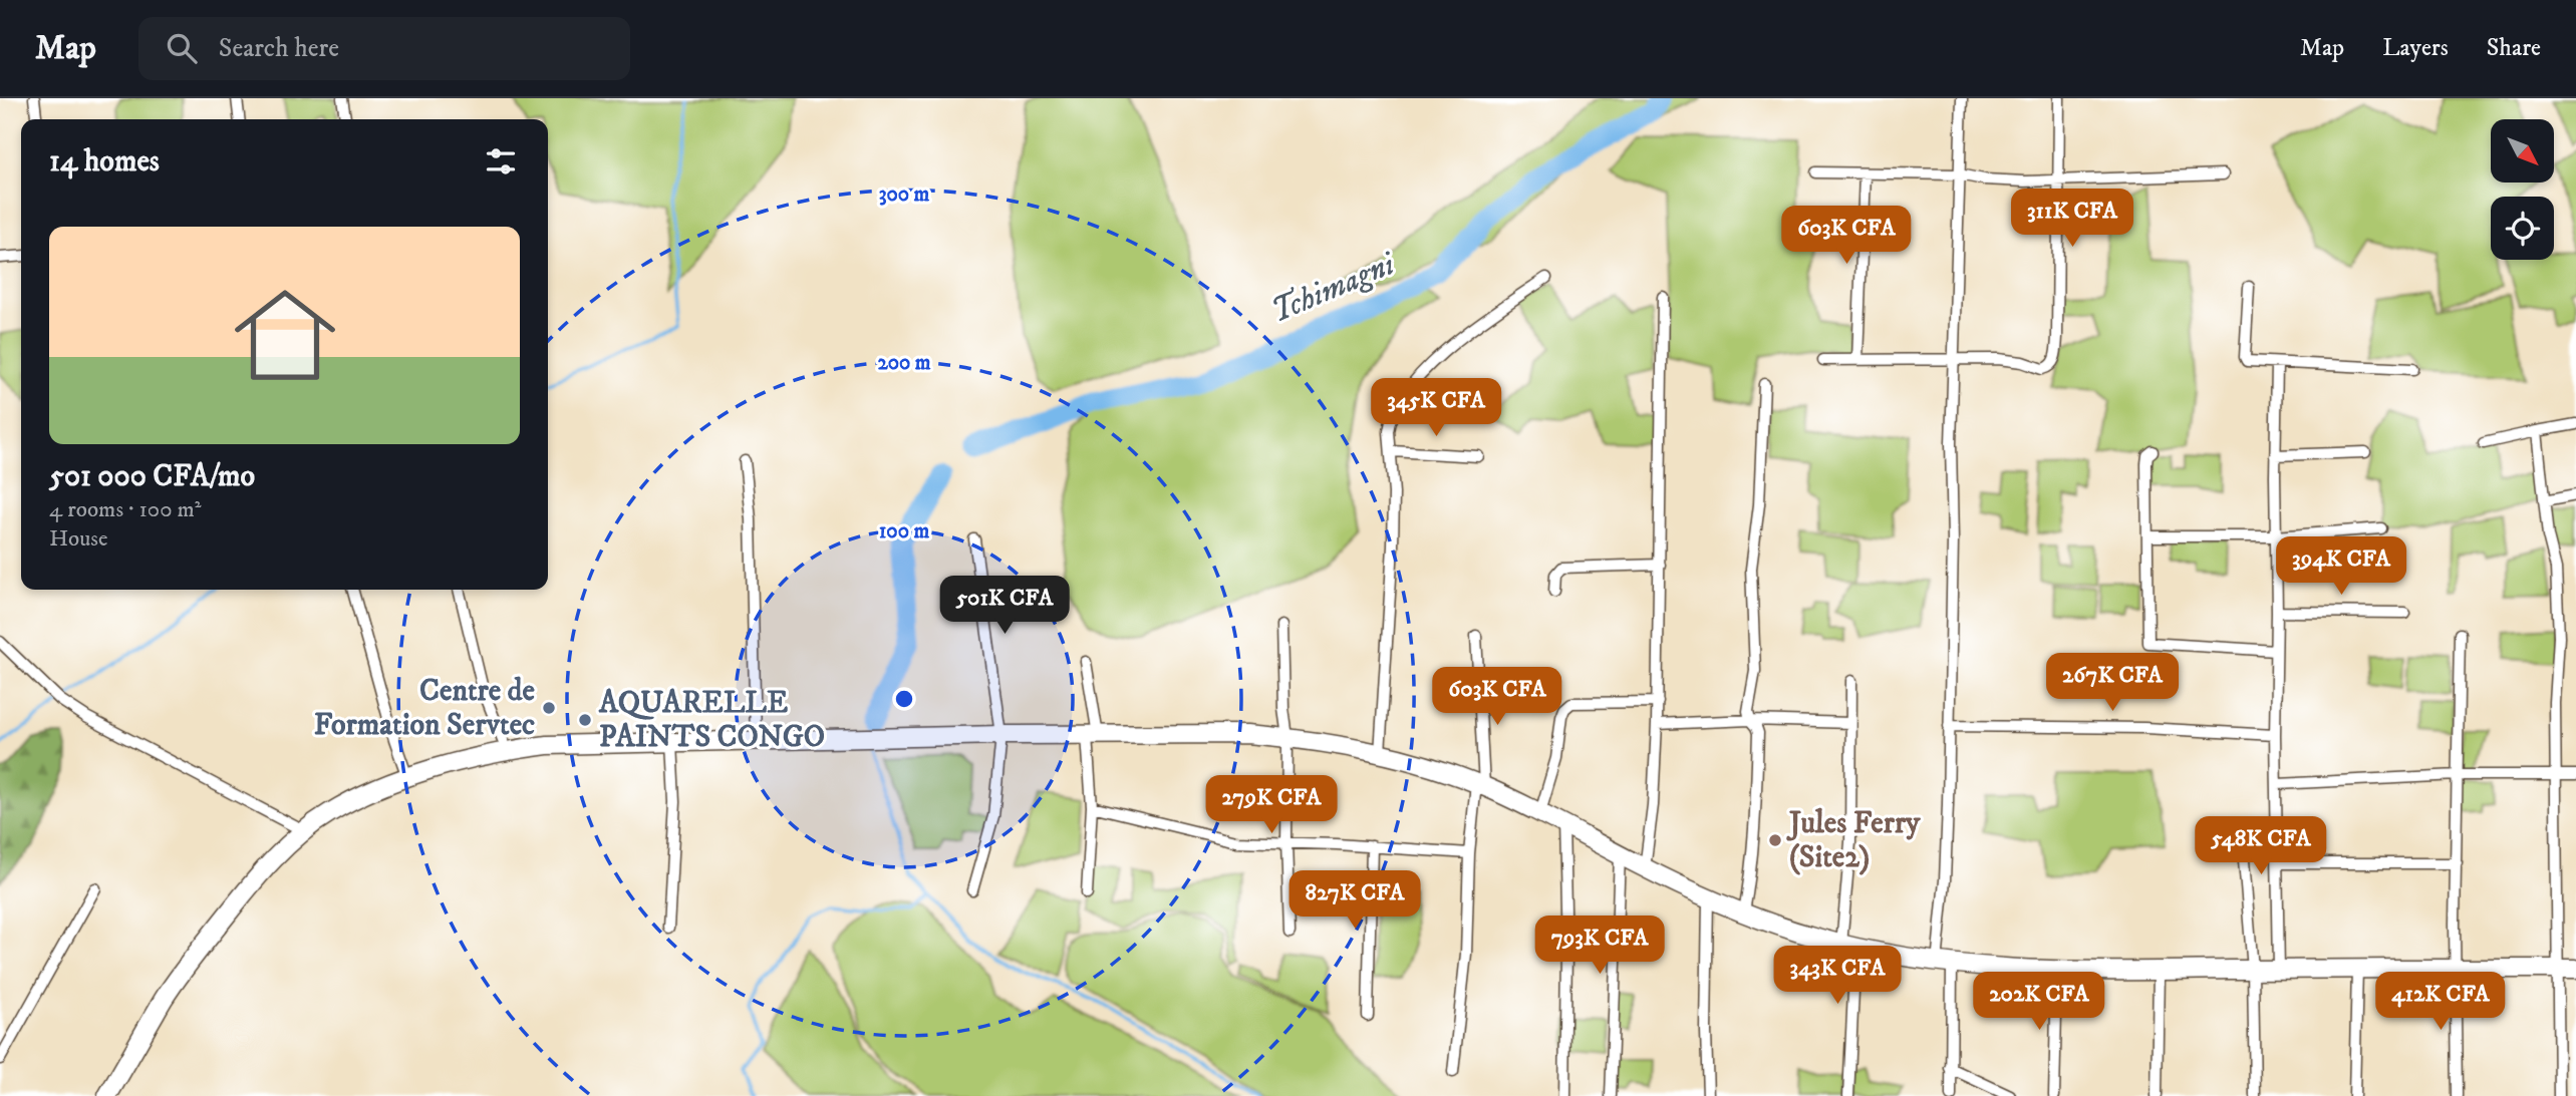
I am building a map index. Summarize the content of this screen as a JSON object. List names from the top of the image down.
{
  "water": ["Tchimagni"],
  "places": ["Centre de Formation Servtec", "AQUARELLE PAINTS CONGO", "Jules Ferry (Site2)"],
  "north": "bottom right",
  "page": {
    "header": "Map",
    "search": "Search here",
    "nav": ["Map", "Layers", "Share"],
    "heading": "14 homes",
    "price": [
      "311K CFA",
      "603K CFA",
      "345K CFA",
      "394K CFA",
      "501K CFA",
      "267K CFA",
      "603K CFA",
      "279K CFA",
      "548K CFA",
      "827K CFA",
      "793K CFA",
      "343K CFA",
      "202K CFA",
      "412K CFA"
    ],
    "list": [
      {
        "name": "501 000 CFA/mo",
        "note": "4 rooms · 100 m² · House"
      }
    ]
  },
  "rings": ["300 m", "200 m", "100 m"]
}
